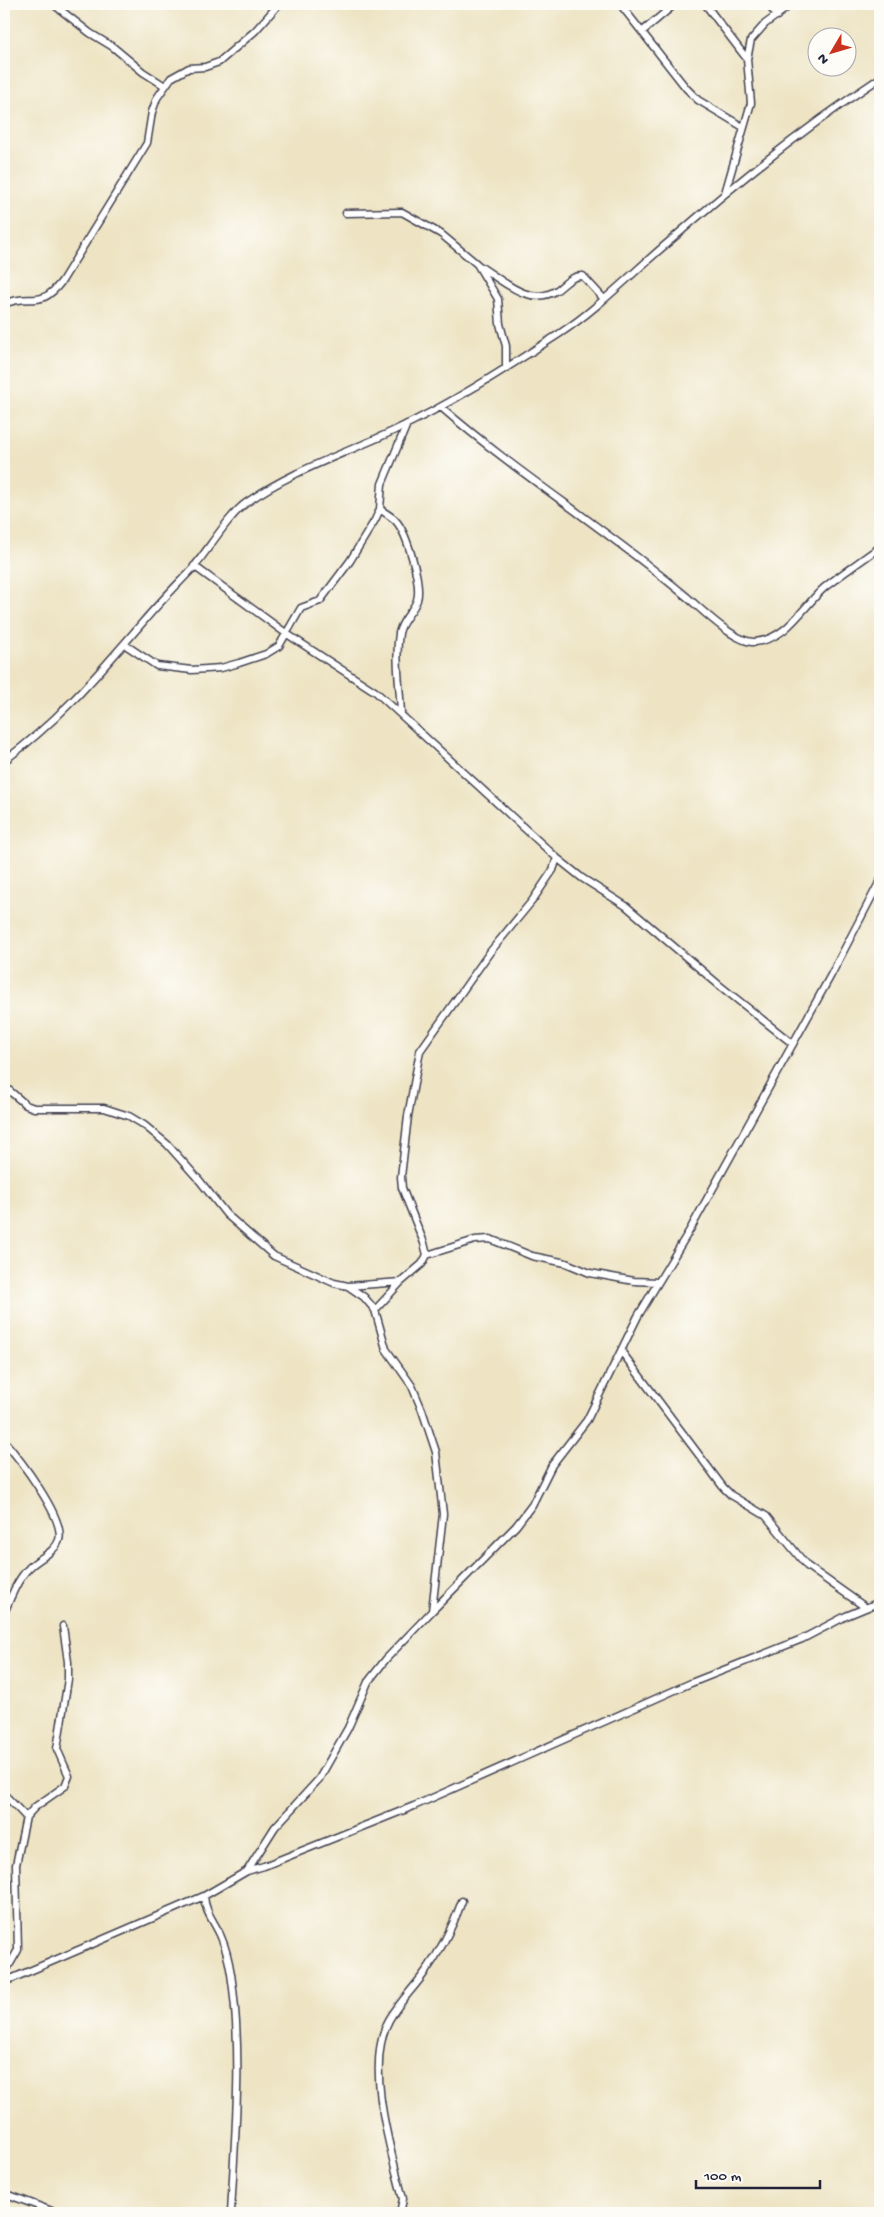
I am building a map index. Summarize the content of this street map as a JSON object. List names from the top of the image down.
{
  "scale_bar": "100 m",
  "north": "bottom left"
}
